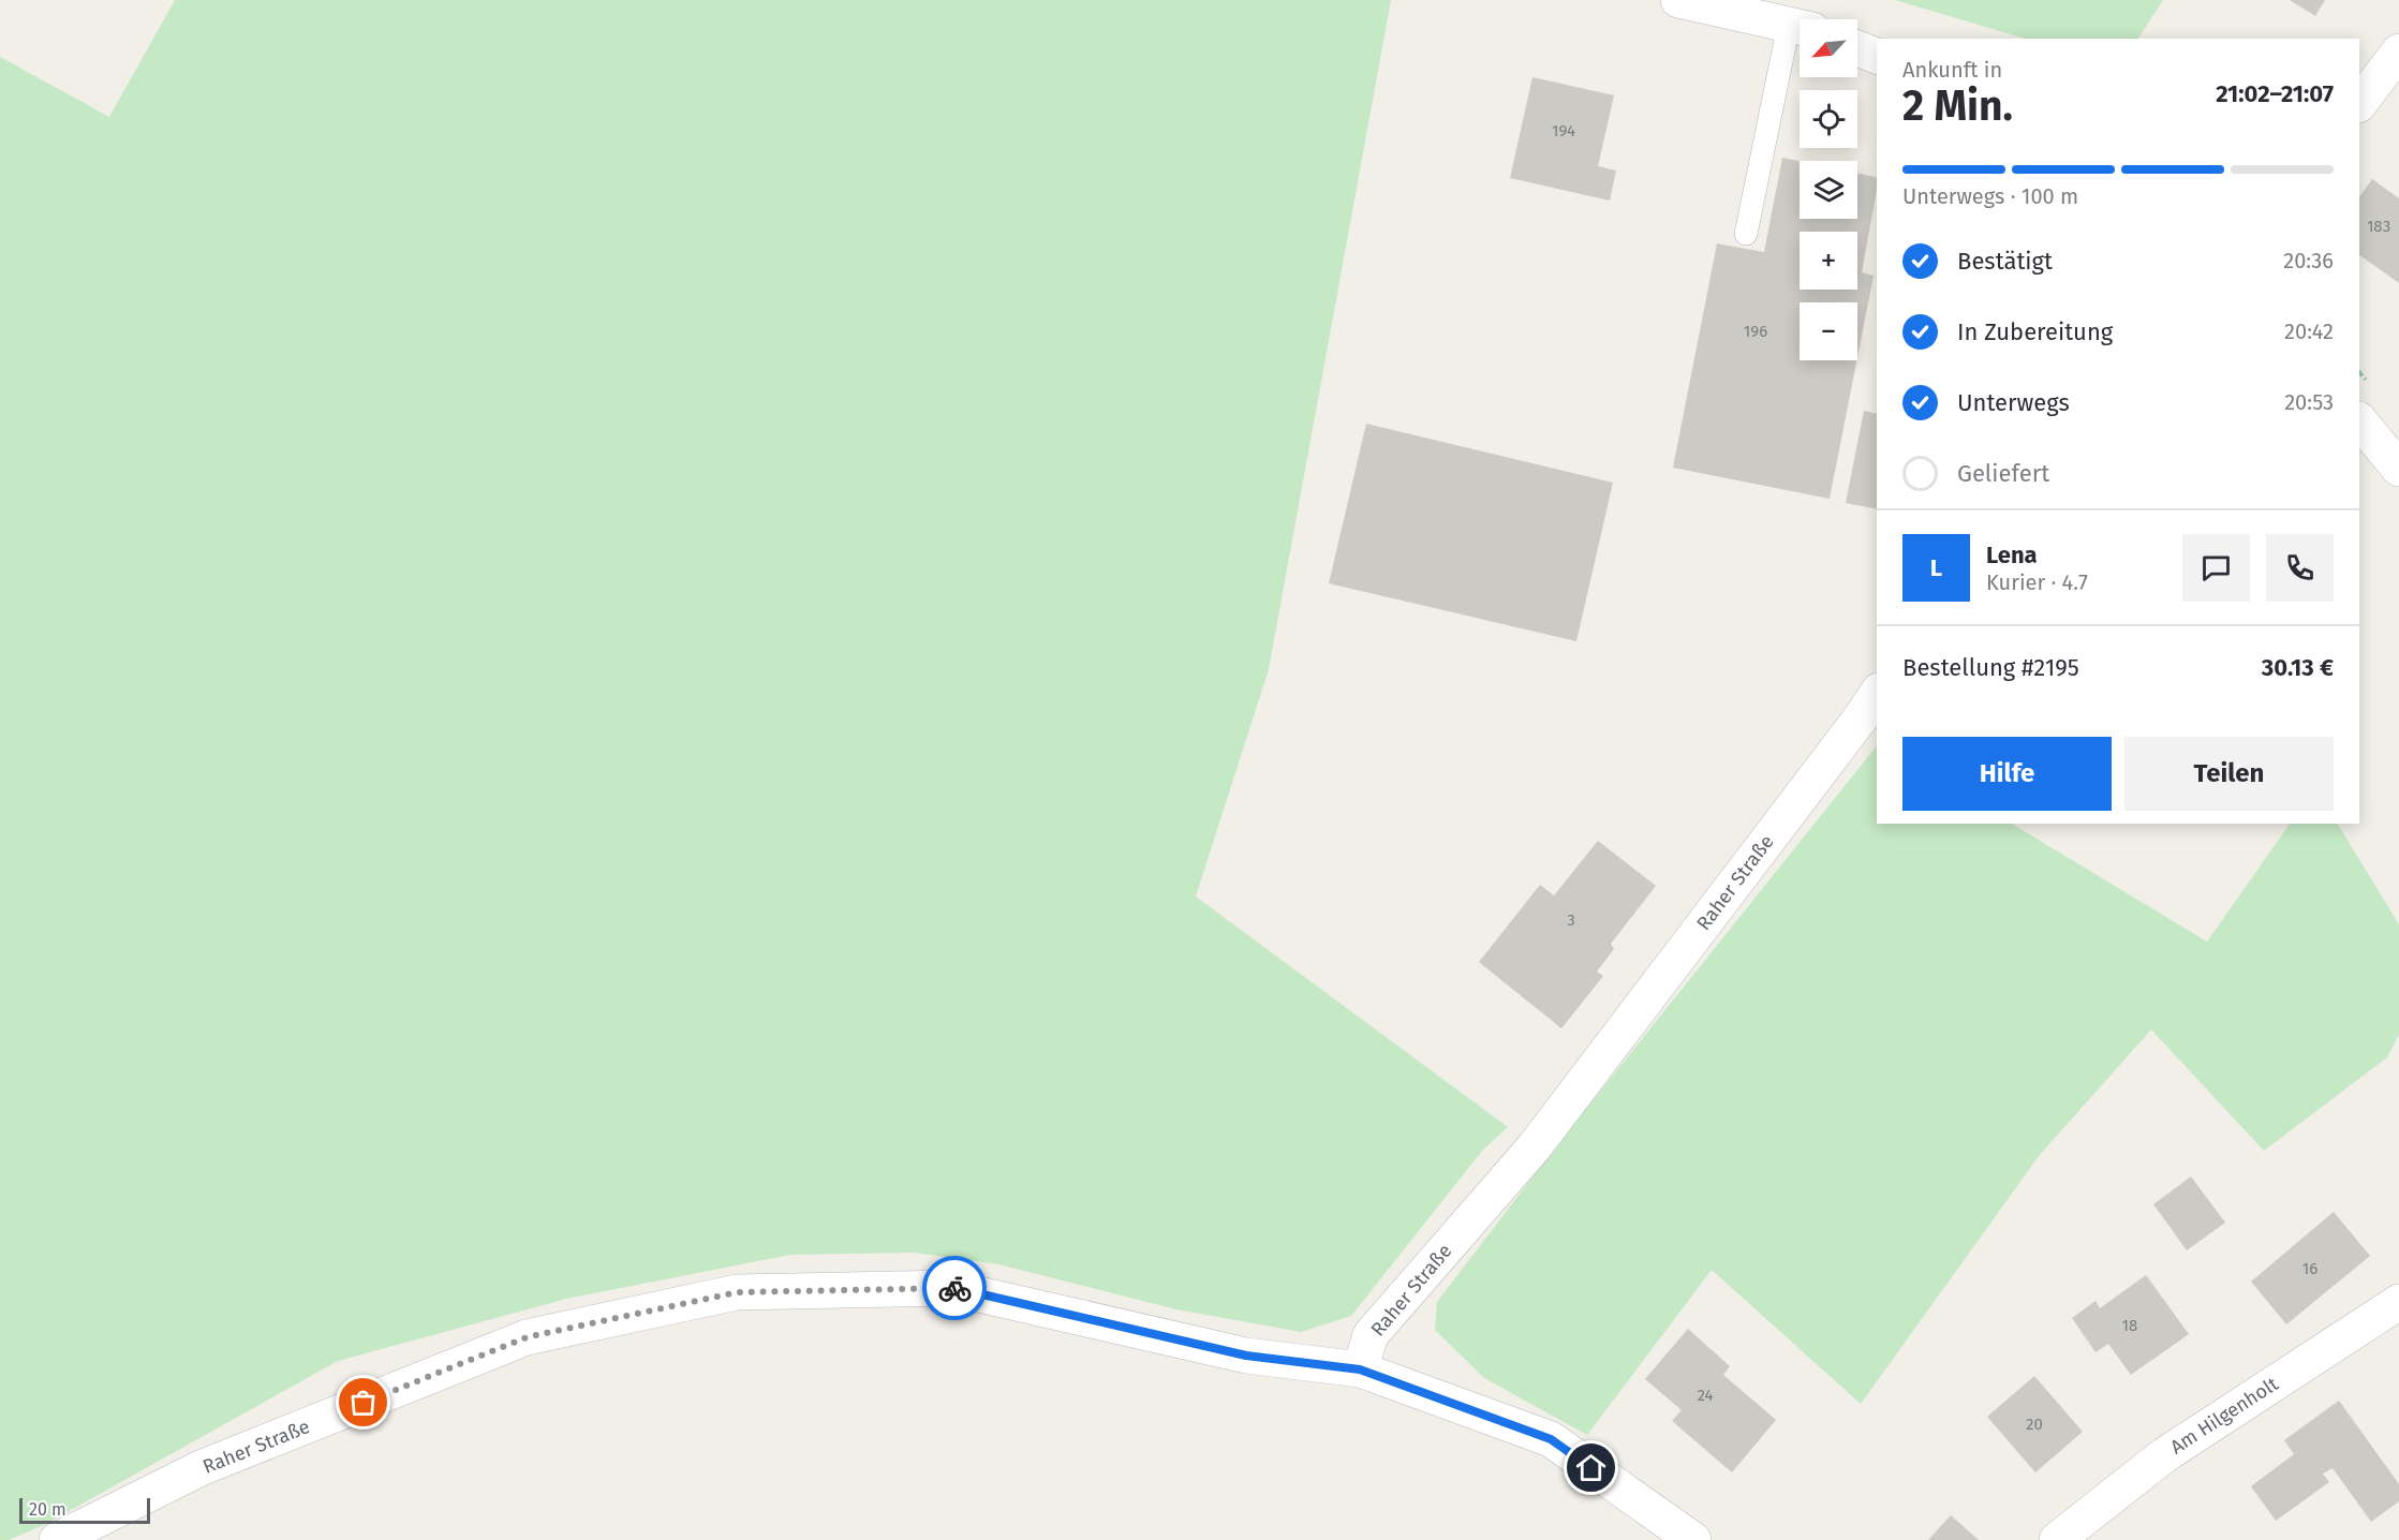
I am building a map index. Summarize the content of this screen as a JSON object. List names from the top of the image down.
{
  "streets": {
    "street": ["Raher Straße", "Am Hilgenholt"]
  },
  "house_numbers": [
    "194",
    "183",
    "196",
    "3",
    "16",
    "18",
    "24",
    "20"
  ],
  "scale_bar": "20 m",
  "north": "bottom left",
  "page": {
    "map_buttons": ["+", "−"],
    "heading": ["2 Min.", "Ankunft in", "21:02–21:07"],
    "panel": [
      "Lena",
      "Kurier · 4.7",
      "Bestellung #2195",
      "30.13 €"
    ],
    "bar": "Unterwegs · 100 m",
    "list": [
      ["Bestätigt", "20:36"],
      ["In Zubereitung", "20:42"],
      ["Unterwegs", "20:53"],
      "Geliefert"
    ],
    "round": "L",
    "buttons": ["Hilfe", "Teilen"],
    "scale": "20 m"
  }
}
